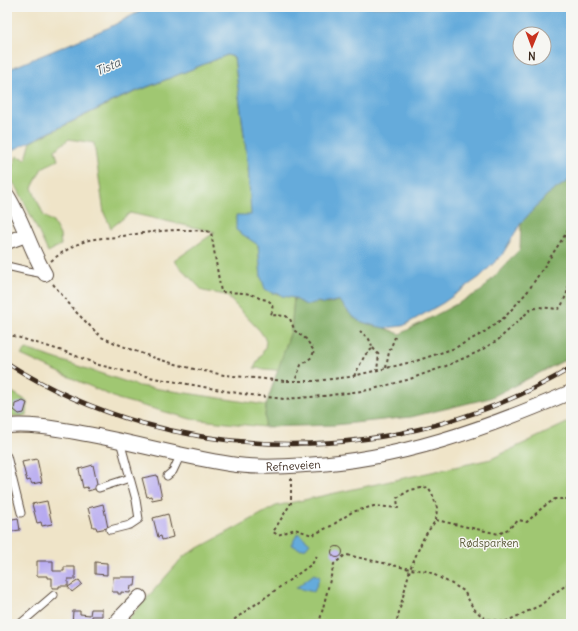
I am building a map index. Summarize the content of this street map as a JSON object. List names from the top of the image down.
{
  "streets": {
    "street": ["Refneveien"]
  },
  "water": ["Tista"],
  "parks": ["Rødsparken"],
  "north": "bottom"
}
